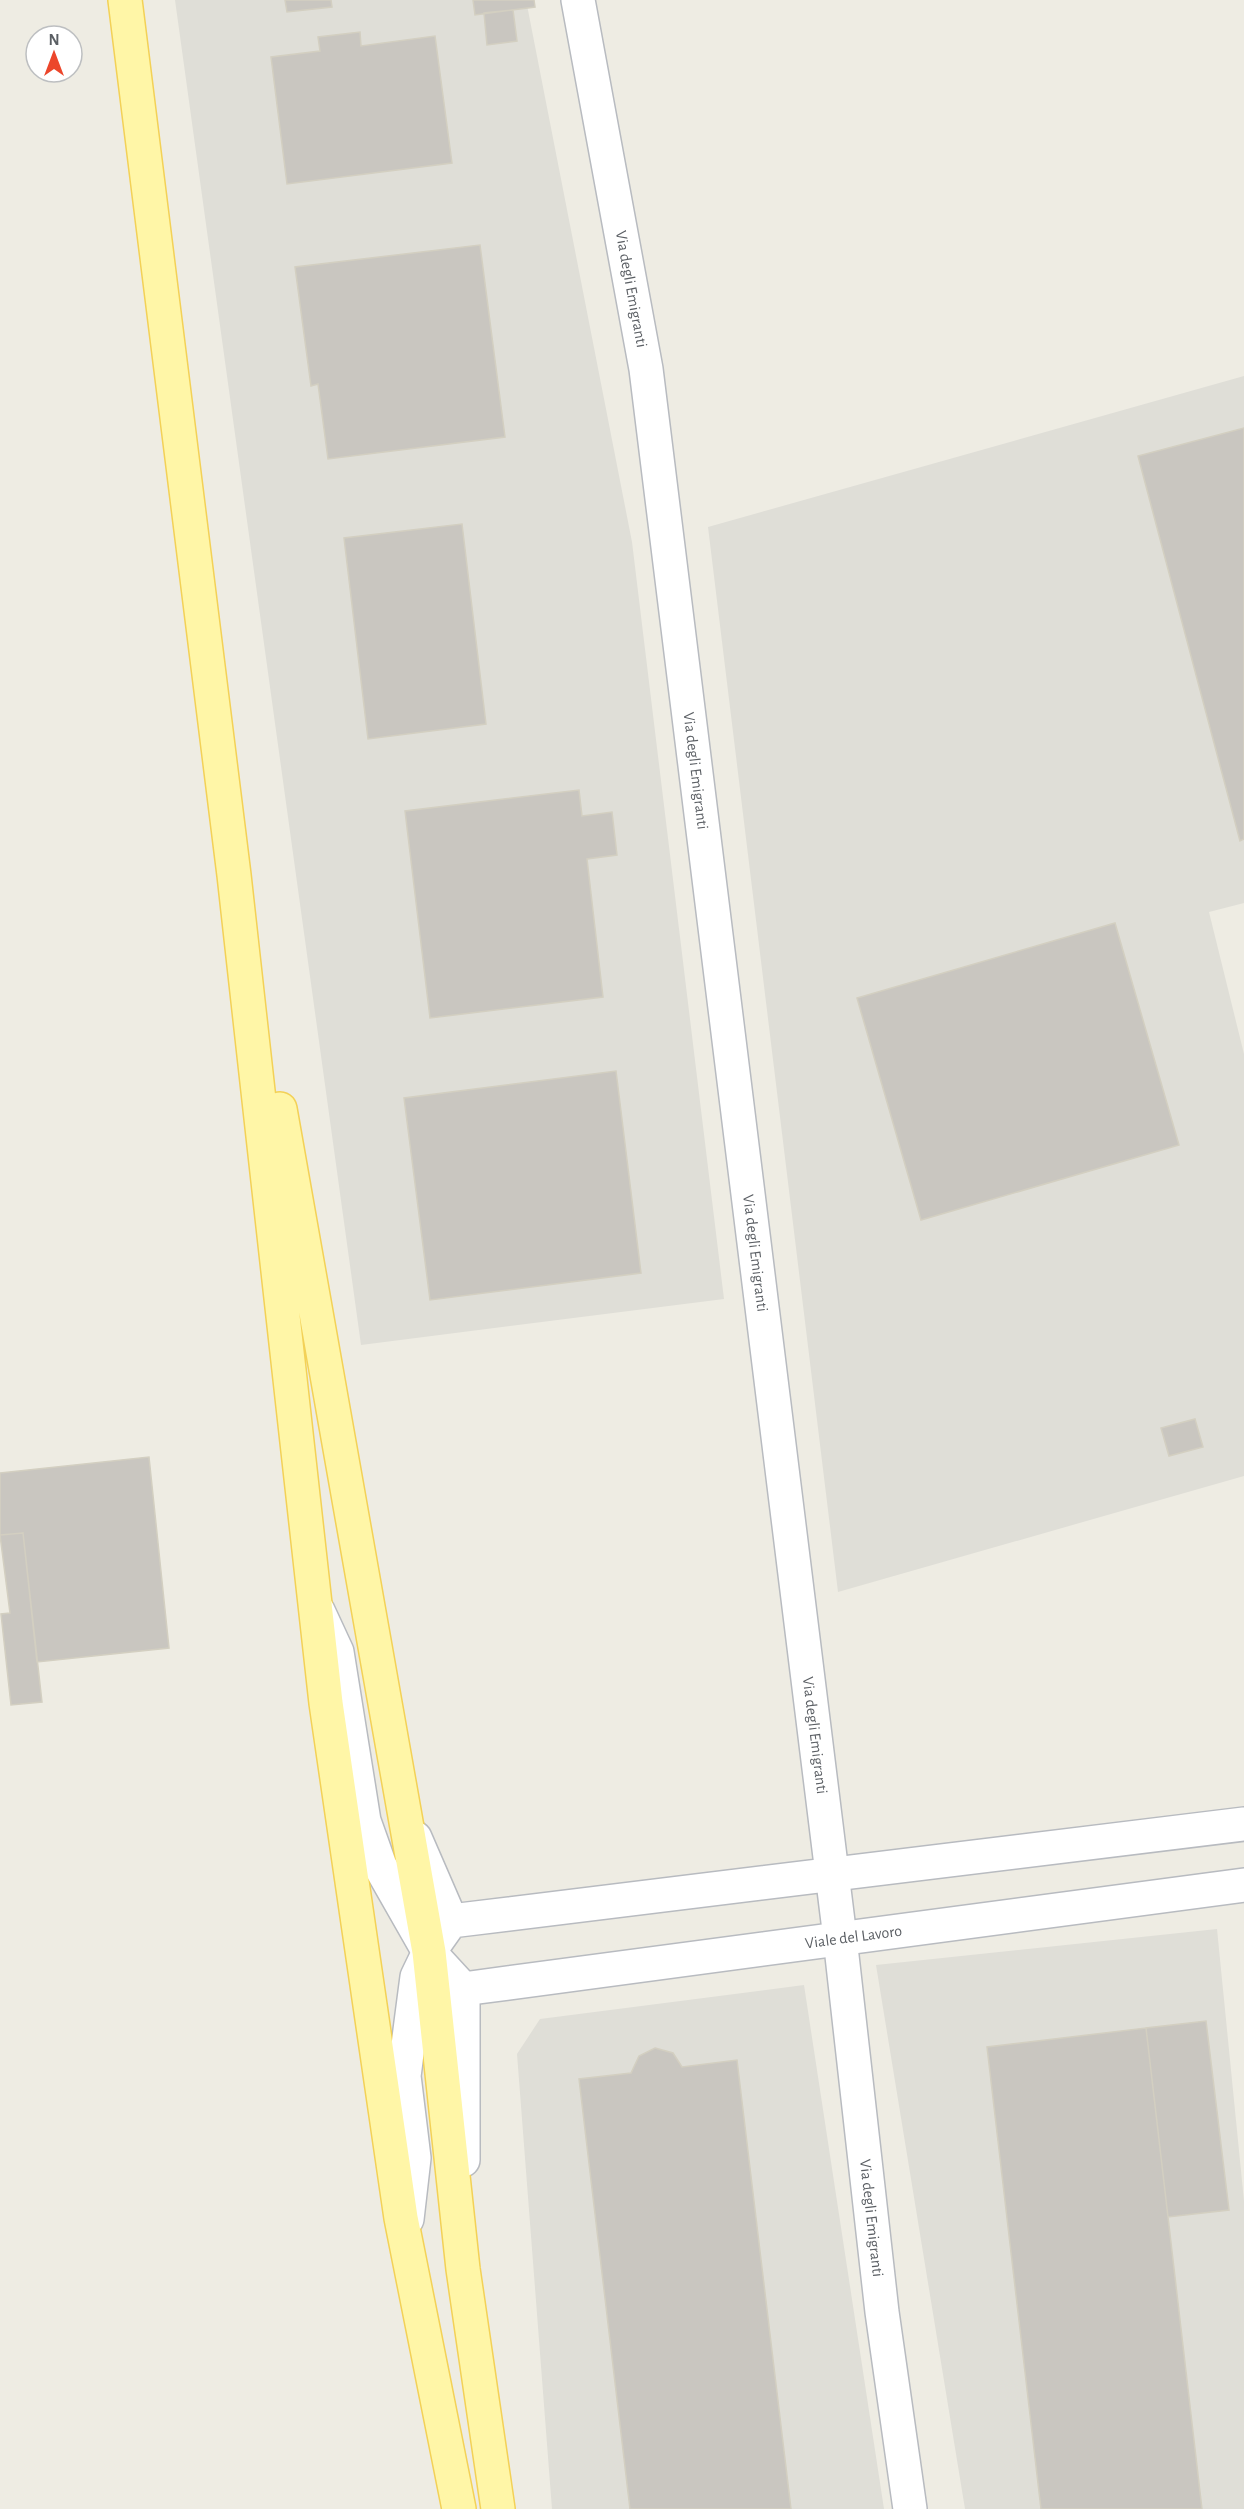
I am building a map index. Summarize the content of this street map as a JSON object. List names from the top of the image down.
{
  "streets": {
    "street": ["Via degli Emigranti", "Viale del Lavoro"]
  },
  "crossings": [
    ["Via degli Emigranti", "Viale del Lavoro"]
  ],
  "north": "top"
}
